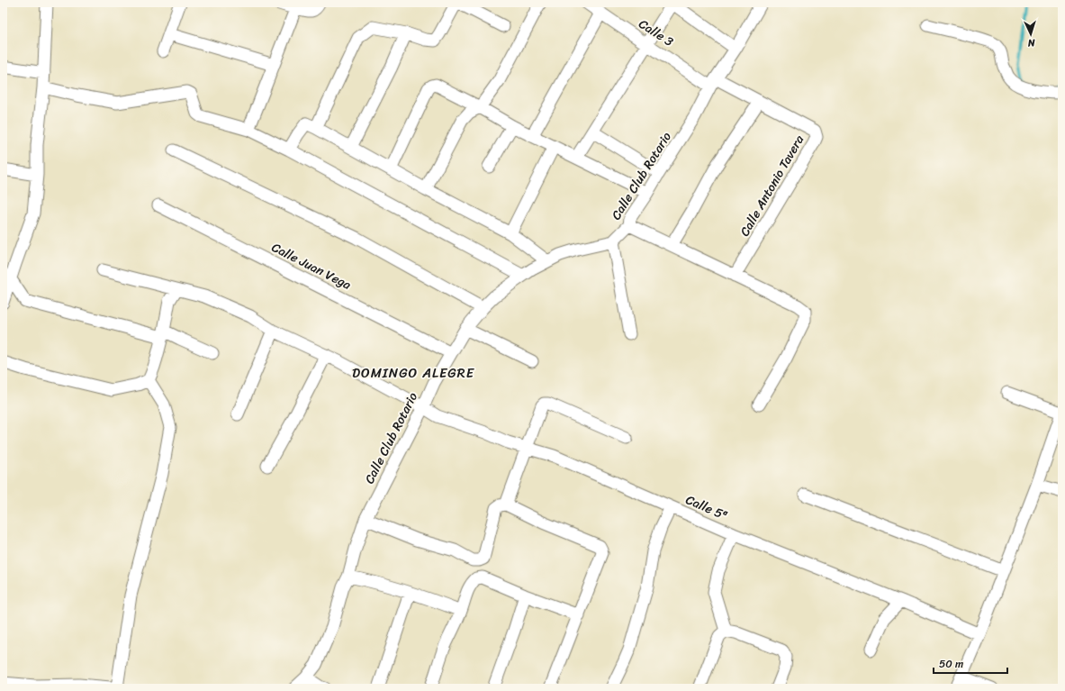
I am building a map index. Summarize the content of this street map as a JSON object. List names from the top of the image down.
{
  "streets": {
    "street": [
      "Calle 3",
      "Calle Club Rotario",
      "Calle Antonio Tavera",
      "Calle Juan Vega",
      "Calle 5ª"
    ]
  },
  "crossings": [
    ["Calle 3", "Calle Club Rotario"],
    ["Calle 3", "Calle Antonio Tavera"],
    ["Calle Club Rotario", "Calle Antonio Tavera"],
    ["Calle Club Rotario", "Calle Juan Vega"],
    ["Calle Club Rotario", "Calle 5ª"]
  ],
  "districts": ["DOMINGO ALEGRE"],
  "scale_bar": "50 m",
  "north": "bottom"
}
